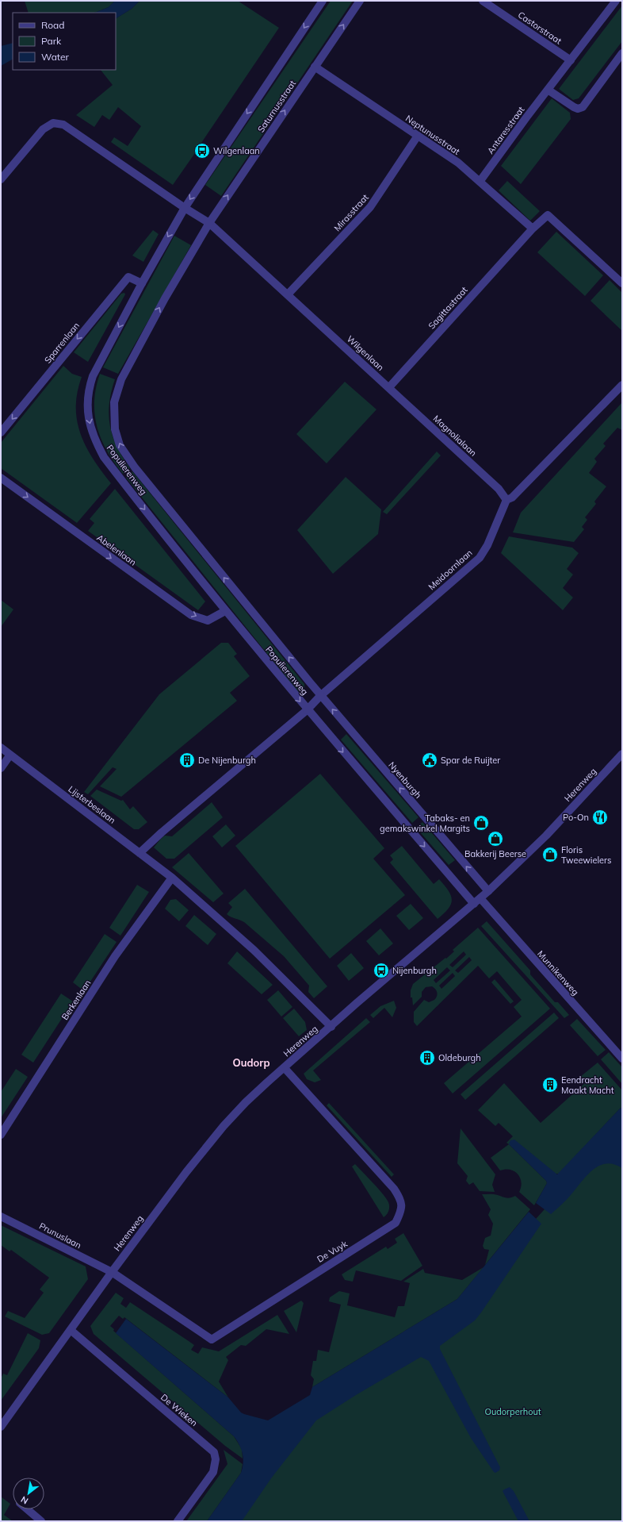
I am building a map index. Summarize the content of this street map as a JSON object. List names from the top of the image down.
{
  "streets": {
    "street": [
      "Castorstraat",
      "Saturnusstraat",
      "Antaresstraat",
      "Neptunusstraat",
      "Mirasstraat",
      "Sagittastraat",
      "Sparrenlaan",
      "Wilgenlaan",
      "Magnolialaan",
      "Populierenweg",
      "Abelenlaan",
      "Meidoornlaan",
      "Nyenburgh",
      "Herenweg",
      "Lijsterbeslaan",
      "Munnikenweg",
      "Berkenlaan",
      "Prunuslaan",
      "De Vuyk",
      "De Wieken"
    ]
  },
  "crossings": [
    ["Castorstraat", "Antaresstraat"],
    ["Saturnusstraat", "Neptunusstraat"],
    ["Saturnusstraat", "Wilgenlaan"],
    ["Saturnusstraat", "Populierenweg"],
    ["Antaresstraat", "Neptunusstraat"],
    ["Neptunusstraat", "Mirasstraat"],
    ["Neptunusstraat", "Sagittastraat"],
    ["Mirasstraat", "Wilgenlaan"],
    ["Sagittastraat", "Wilgenlaan"],
    ["Sagittastraat", "Magnolialaan"],
    ["Sparrenlaan", "Populierenweg"],
    ["Wilgenlaan", "Magnolialaan"],
    ["Wilgenlaan", "Populierenweg"],
    ["Magnolialaan", "Meidoornlaan"],
    ["Populierenweg", "Abelenlaan"],
    ["Populierenweg", "Meidoornlaan"],
    ["Populierenweg", "Nyenburgh"],
    ["Meidoornlaan", "Nyenburgh"],
    ["Nyenburgh", "Herenweg"],
    ["Herenweg", "Munnikenweg"],
    ["Herenweg", "Prunuslaan"],
    ["Herenweg", "De Vuyk"],
    ["Herenweg", "De Wieken"],
    ["Lijsterbeslaan", "Berkenlaan"],
    ["Prunuslaan", "De Vuyk"]
  ],
  "one_way": ["Sparrenlaan", "Abelenlaan"],
  "districts": ["Oudorp"],
  "parks": ["Oudorperhout"],
  "places": {
    "bus stop": ["Wilgenlaan", "Nijenburgh"],
    "building": ["De Nijenburgh", "Oldeburgh", "Eendracht Maakt Macht"],
    "public building": ["Spar de Ruijter"],
    "restaurant": ["Po-On"],
    "shop": ["Tabaks- en gemakswinkel Margits", "Bakkerij Beerse", "Floris Tweewielers"]
  },
  "legend": ["Road", "Park", "Water"],
  "north": "bottom left"
}
